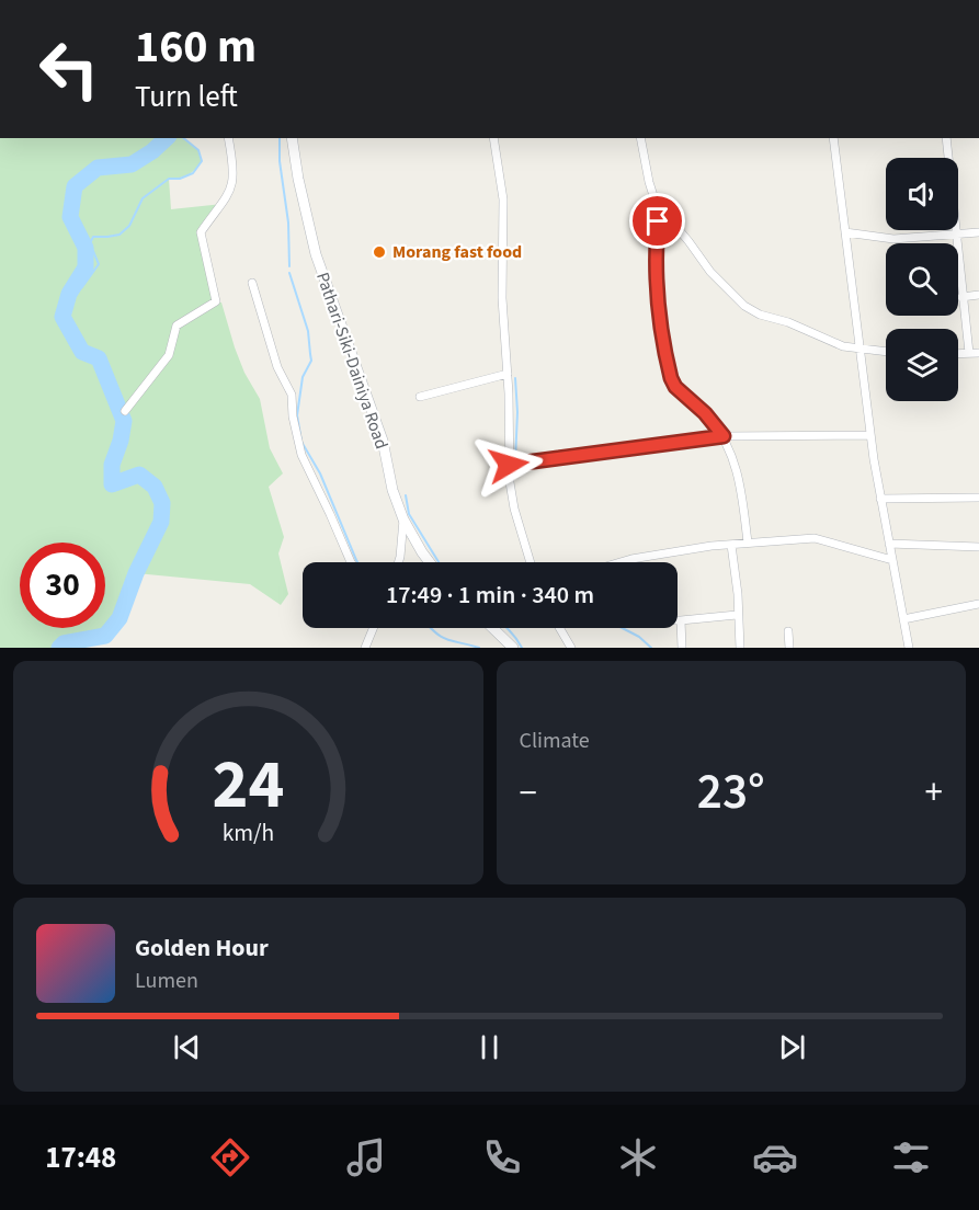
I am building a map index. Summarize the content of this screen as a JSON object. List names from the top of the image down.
{
  "streets": {
    "main road": ["Pathari-Siki-Dainiya Road"]
  },
  "places": ["Morang fast food"],
  "page": {
    "turn": ["160 m", "Turn left"],
    "limit": "30",
    "trip": "17:49 · 1 min · 340 m",
    "tile": "Climate",
    "heat": ["−", "23°", "+"],
    "song": ["Golden Hour", "Lumen"],
    "tabs": "17:48",
    "gauge": ["24", "km/h"]
  }
}
